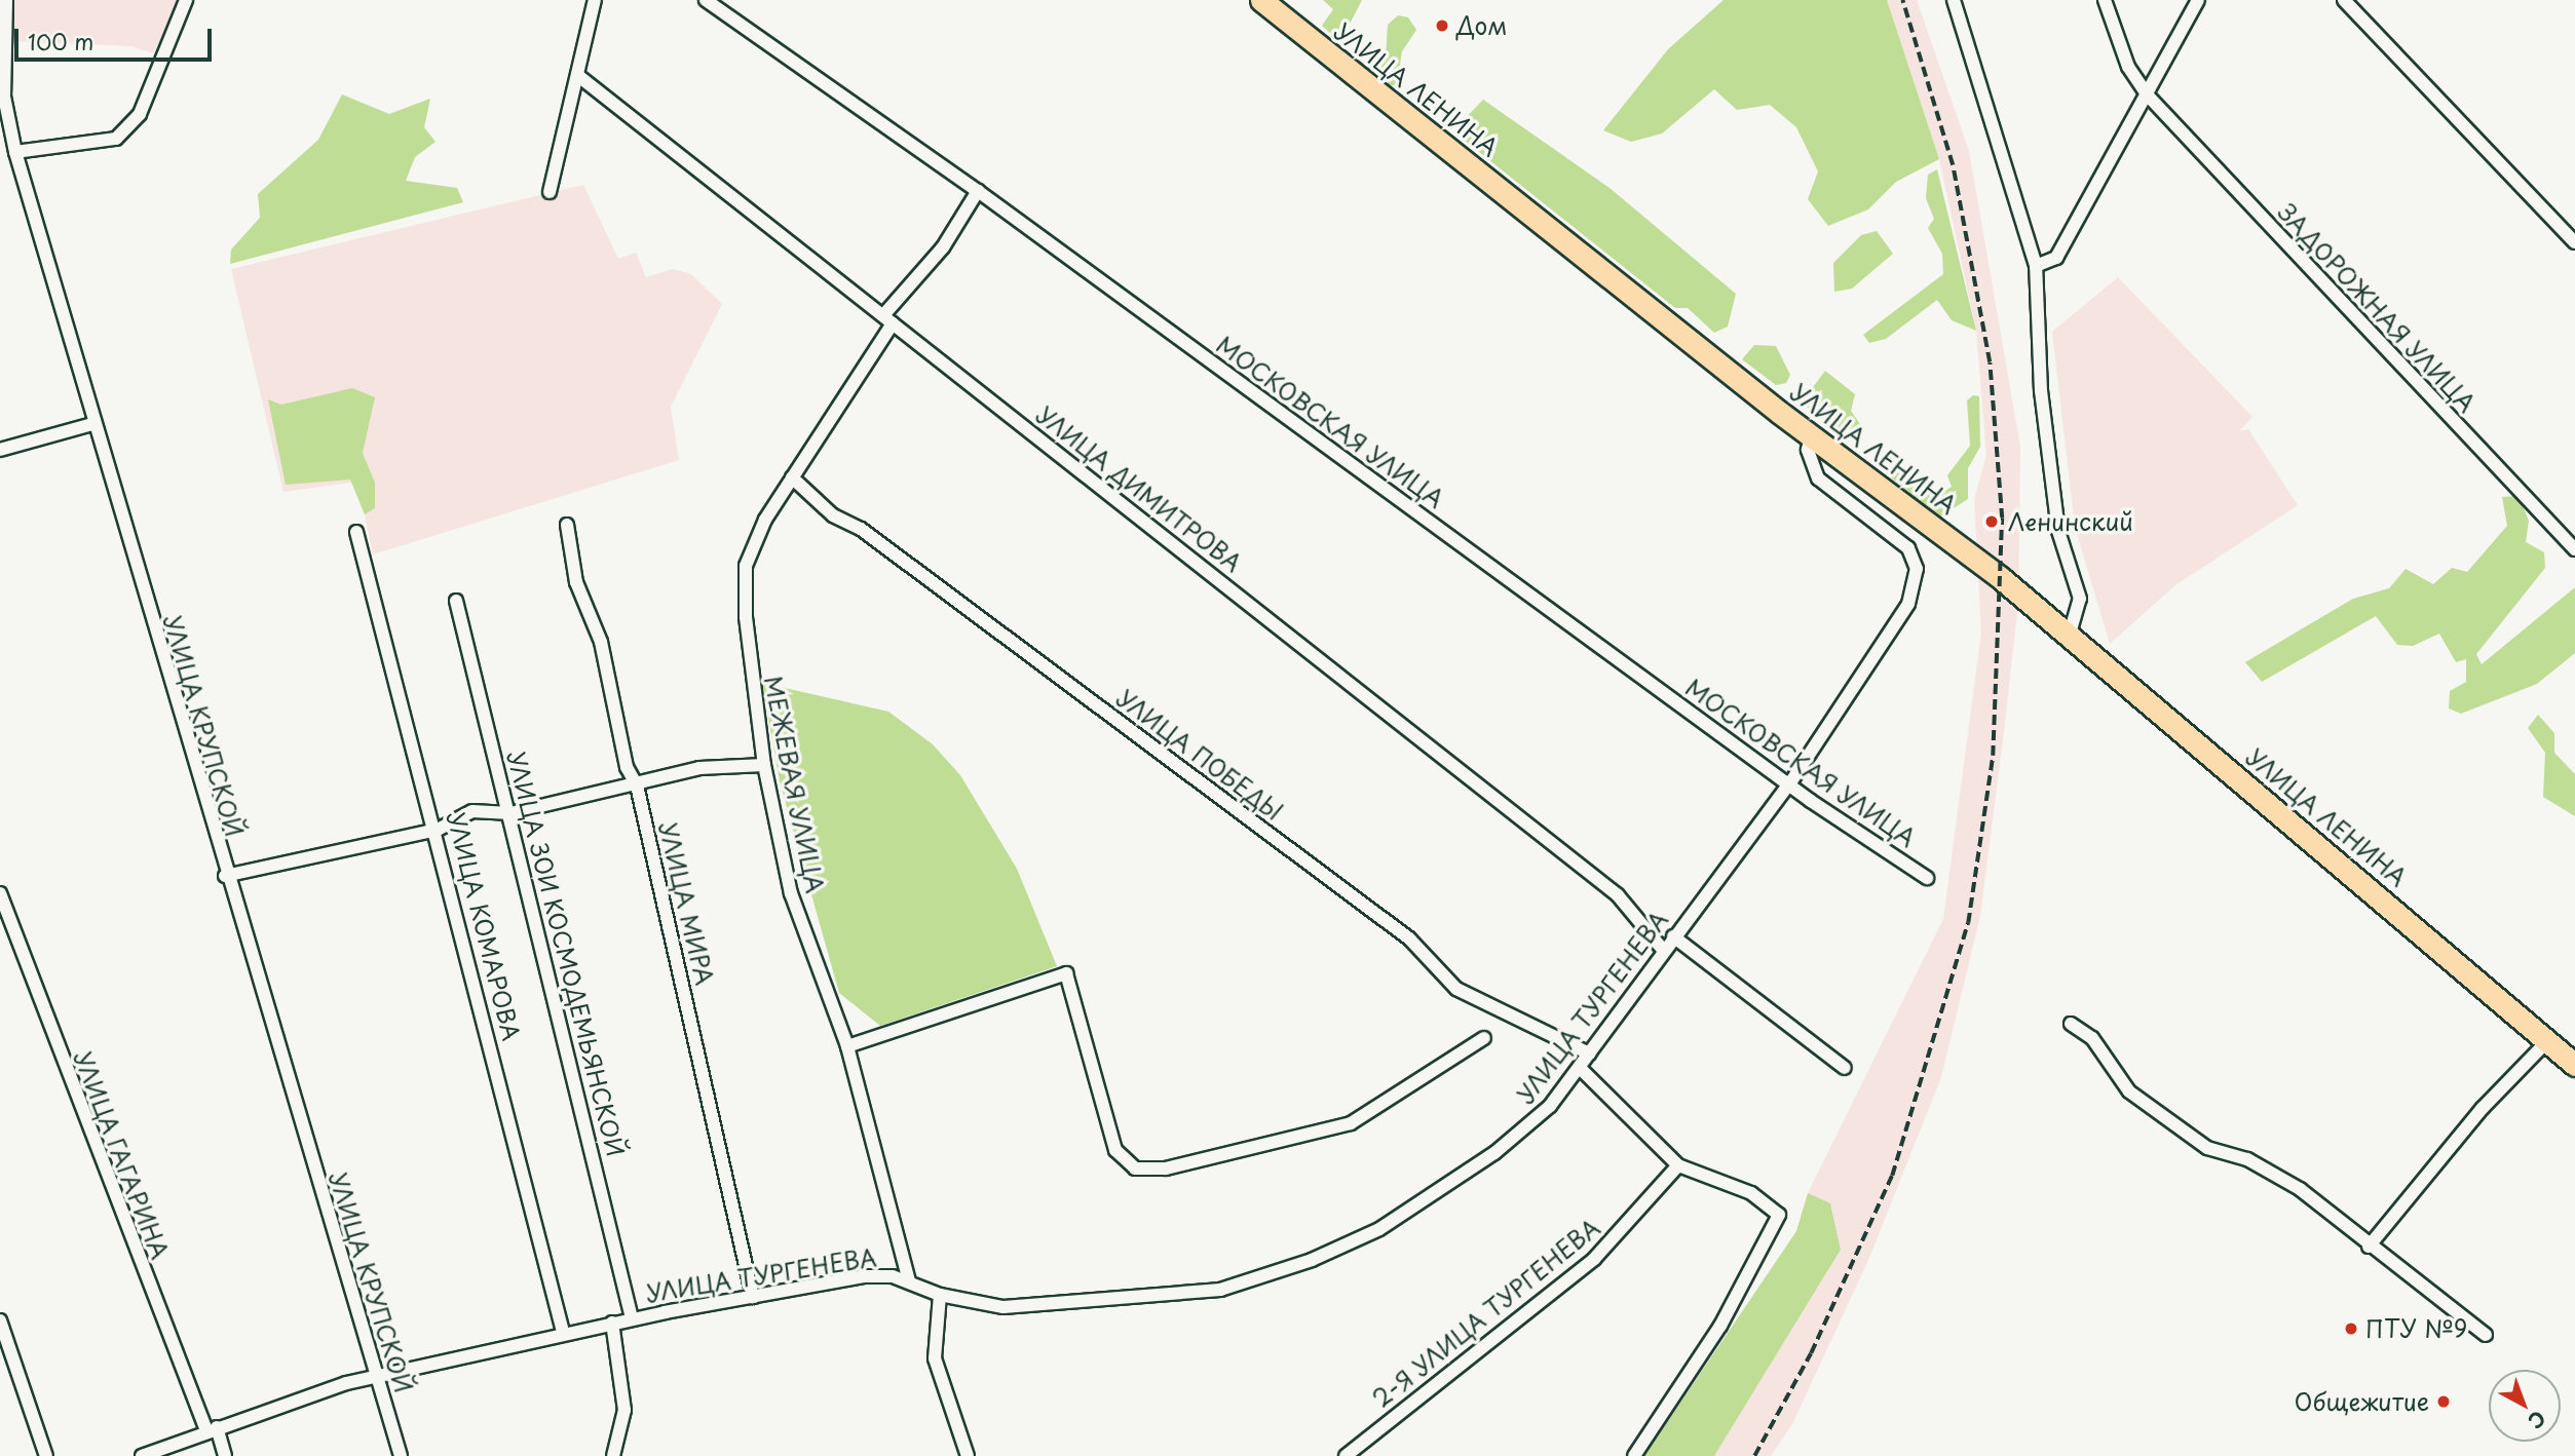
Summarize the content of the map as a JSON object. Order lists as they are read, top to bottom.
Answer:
{
  "streets": {
    "main road": ["УЛИЦА ЛЕНИНА"],
    "street": [
      "ЗАДОРОЖНАЯ УЛИЦА",
      "МОСКОВСКАЯ УЛИЦА",
      "УЛИЦА ДИМИТРОВА",
      "УЛИЦА КРУПСКОЙ",
      "УЛИЦА ПОБЕДЫ",
      "МЕЖЕВАЯ УЛИЦА",
      "УЛИЦА МИРА",
      "УЛИЦА КОМАРОВА",
      "УЛИЦА ЗОИ КОСМОДЕМЬЯНСКОЙ",
      "УЛИЦА ТУРГЕНЕВА",
      "УЛИЦА ГАГАРИНА",
      "2-Я УЛИЦА ТУРГЕНЕВА"
    ]
  },
  "crossings": [
    ["УЛИЦА ЛЕНИНА", "УЛИЦА ТУРГЕНЕВА"],
    ["МОСКОВСКАЯ УЛИЦА", "МЕЖЕВАЯ УЛИЦА"],
    ["МОСКОВСКАЯ УЛИЦА", "УЛИЦА ТУРГЕНЕВА"],
    ["УЛИЦА ДИМИТРОВА", "МЕЖЕВАЯ УЛИЦА"],
    ["УЛИЦА ДИМИТРОВА", "УЛИЦА ТУРГЕНЕВА"],
    ["УЛИЦА КРУПСКОЙ", "УЛИЦА ТУРГЕНЕВА"],
    ["УЛИЦА ПОБЕДЫ", "МЕЖЕВАЯ УЛИЦА"],
    ["УЛИЦА ПОБЕДЫ", "УЛИЦА ТУРГЕНЕВА"],
    ["МЕЖЕВАЯ УЛИЦА", "УЛИЦА ТУРГЕНЕВА"],
    ["УЛИЦА МИРА", "УЛИЦА ТУРГЕНЕВА"],
    ["УЛИЦА КОМАРОВА", "УЛИЦА ТУРГЕНЕВА"],
    ["УЛИЦА ЗОИ КОСМОДЕМЬЯНСКОЙ", "УЛИЦА ТУРГЕНЕВА"],
    ["УЛИЦА ТУРГЕНЕВА", "УЛИЦА ГАГАРИНА"]
  ],
  "places": [
    "Дом",
    "Ленинский",
    "ПТУ №9",
    "Общежитие"
  ],
  "scale_bar": "100 m",
  "north": "bottom right"
}
